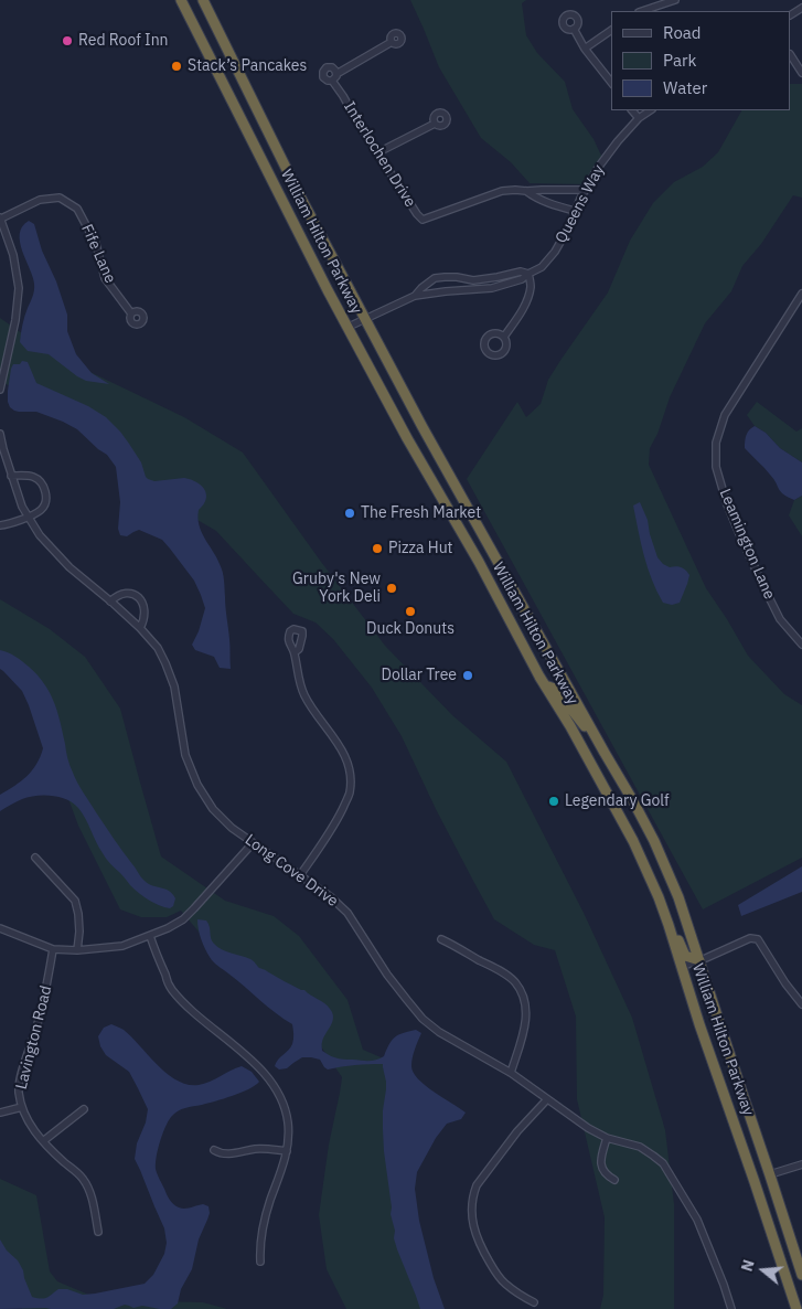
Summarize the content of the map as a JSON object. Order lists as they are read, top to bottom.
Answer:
{
  "streets": {
    "highway": ["William Hilton Parkway"],
    "street": [
      "Interlochen Drive",
      "Queens Way",
      "Fife Lane",
      "Leamington Lane",
      "Long Cove Drive",
      "Lavington Road"
    ]
  },
  "crossings": [
    ["Interlochen Drive", "Queens Way"],
    ["Queens Way", "William Hilton Parkway"]
  ],
  "places": [
    "Red Roof Inn",
    "Stack’s Pancakes",
    "The Fresh Market",
    "Pizza Hut",
    "Gruby's New York Deli",
    "Duck Donuts",
    "Dollar Tree",
    "Legendary Golf"
  ],
  "legend": ["Road", "Park", "Water"],
  "north": "left"
}
